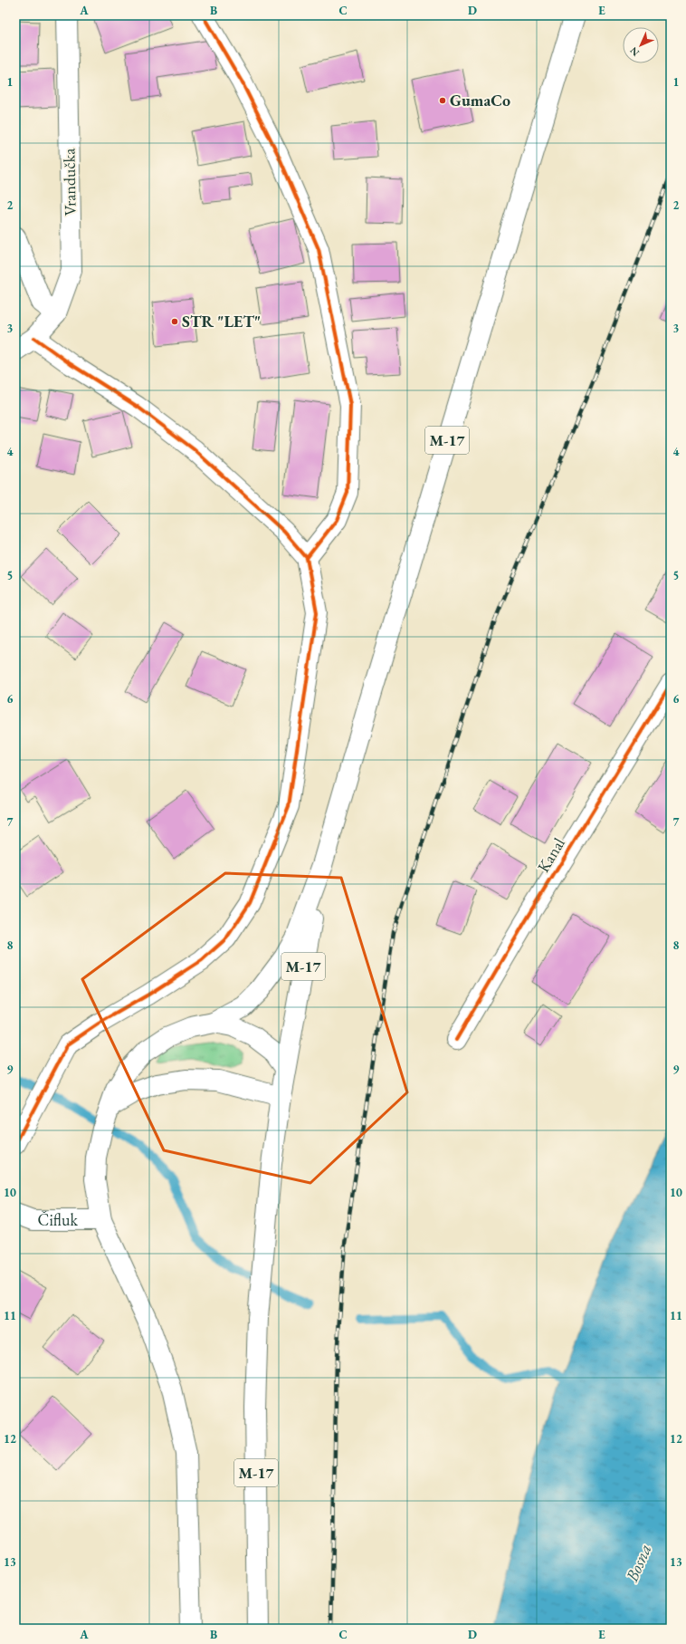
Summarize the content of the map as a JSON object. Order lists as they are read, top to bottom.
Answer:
{
  "streets": {
    "main road": [
      "Vrandučka",
      "M-17",
      "Kanal",
      "Čifluk"
    ]
  },
  "water": ["Bosna"],
  "places": ["GumaCo", "STR \"LET\""],
  "north": "bottom left",
  "grid": {
    "columns": [
      "A",
      "B",
      "C",
      "D",
      "E"
    ],
    "rows": [
      "1",
      "2",
      "3",
      "4",
      "5",
      "6",
      "7",
      "8",
      "9",
      "10",
      "11",
      "12",
      "13"
    ]
  }
}
